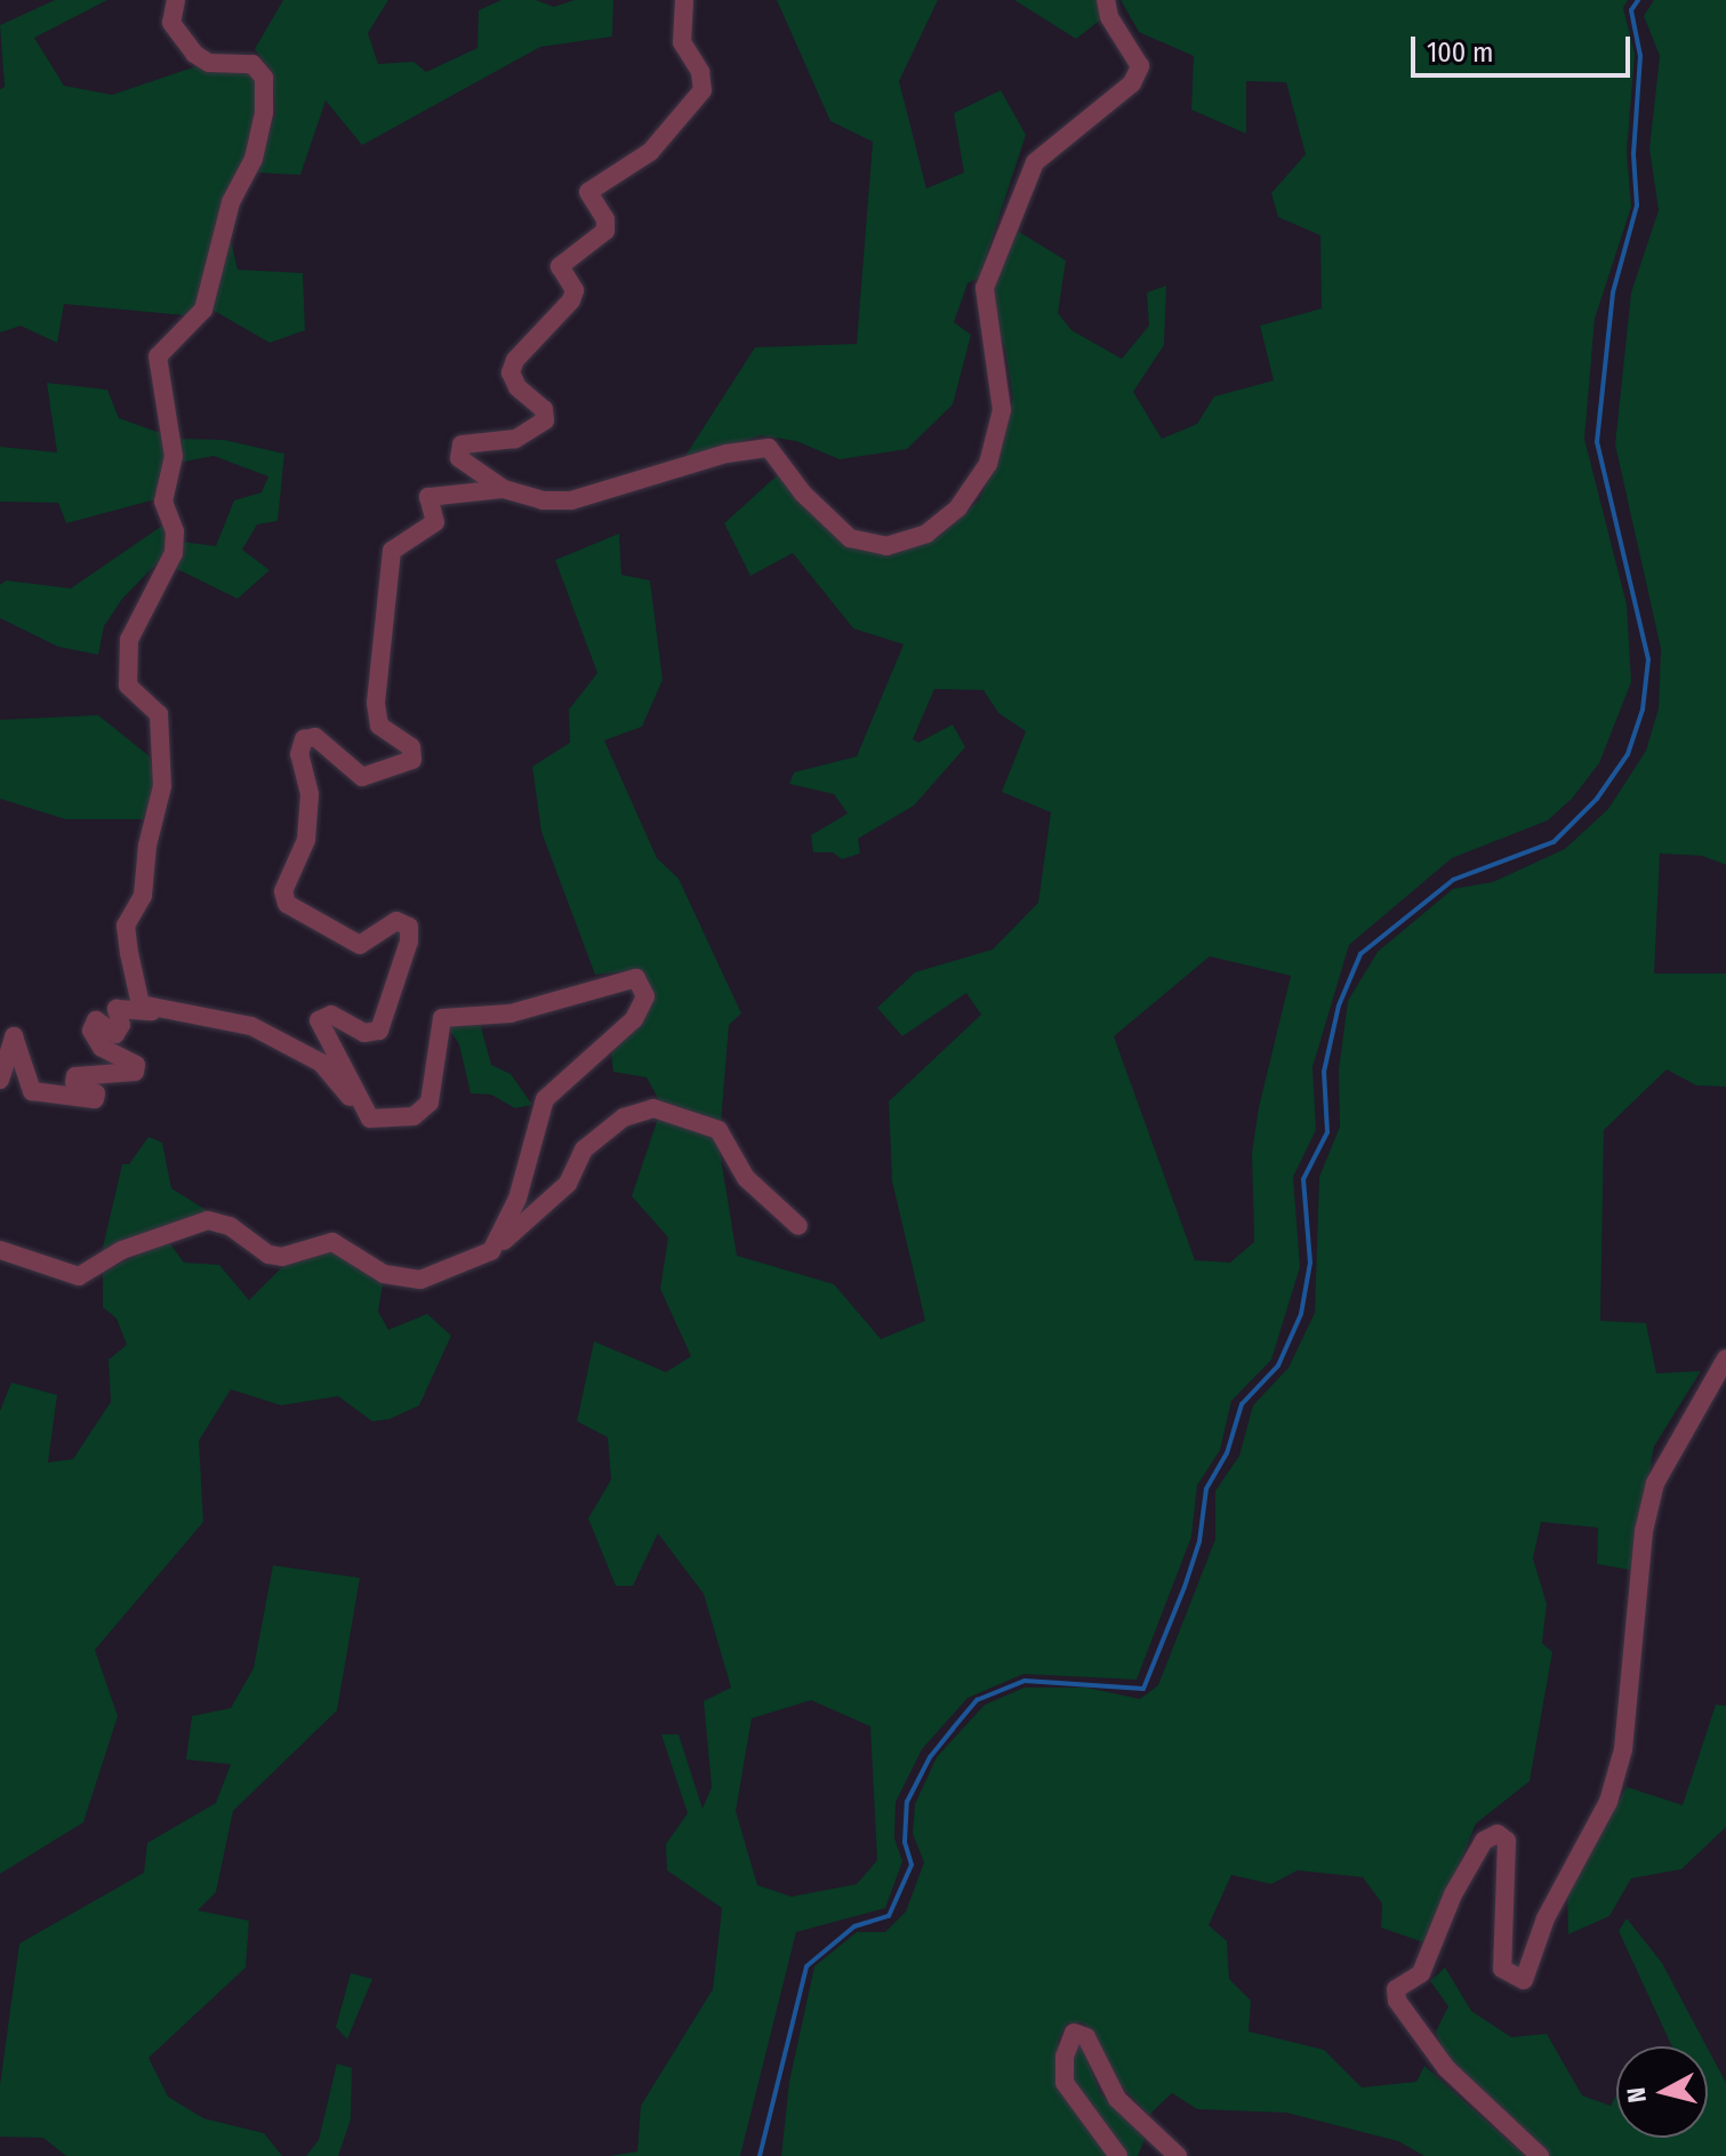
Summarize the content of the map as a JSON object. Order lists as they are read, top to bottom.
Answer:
{
  "scale_bar": "100 m",
  "north": "left"
}
